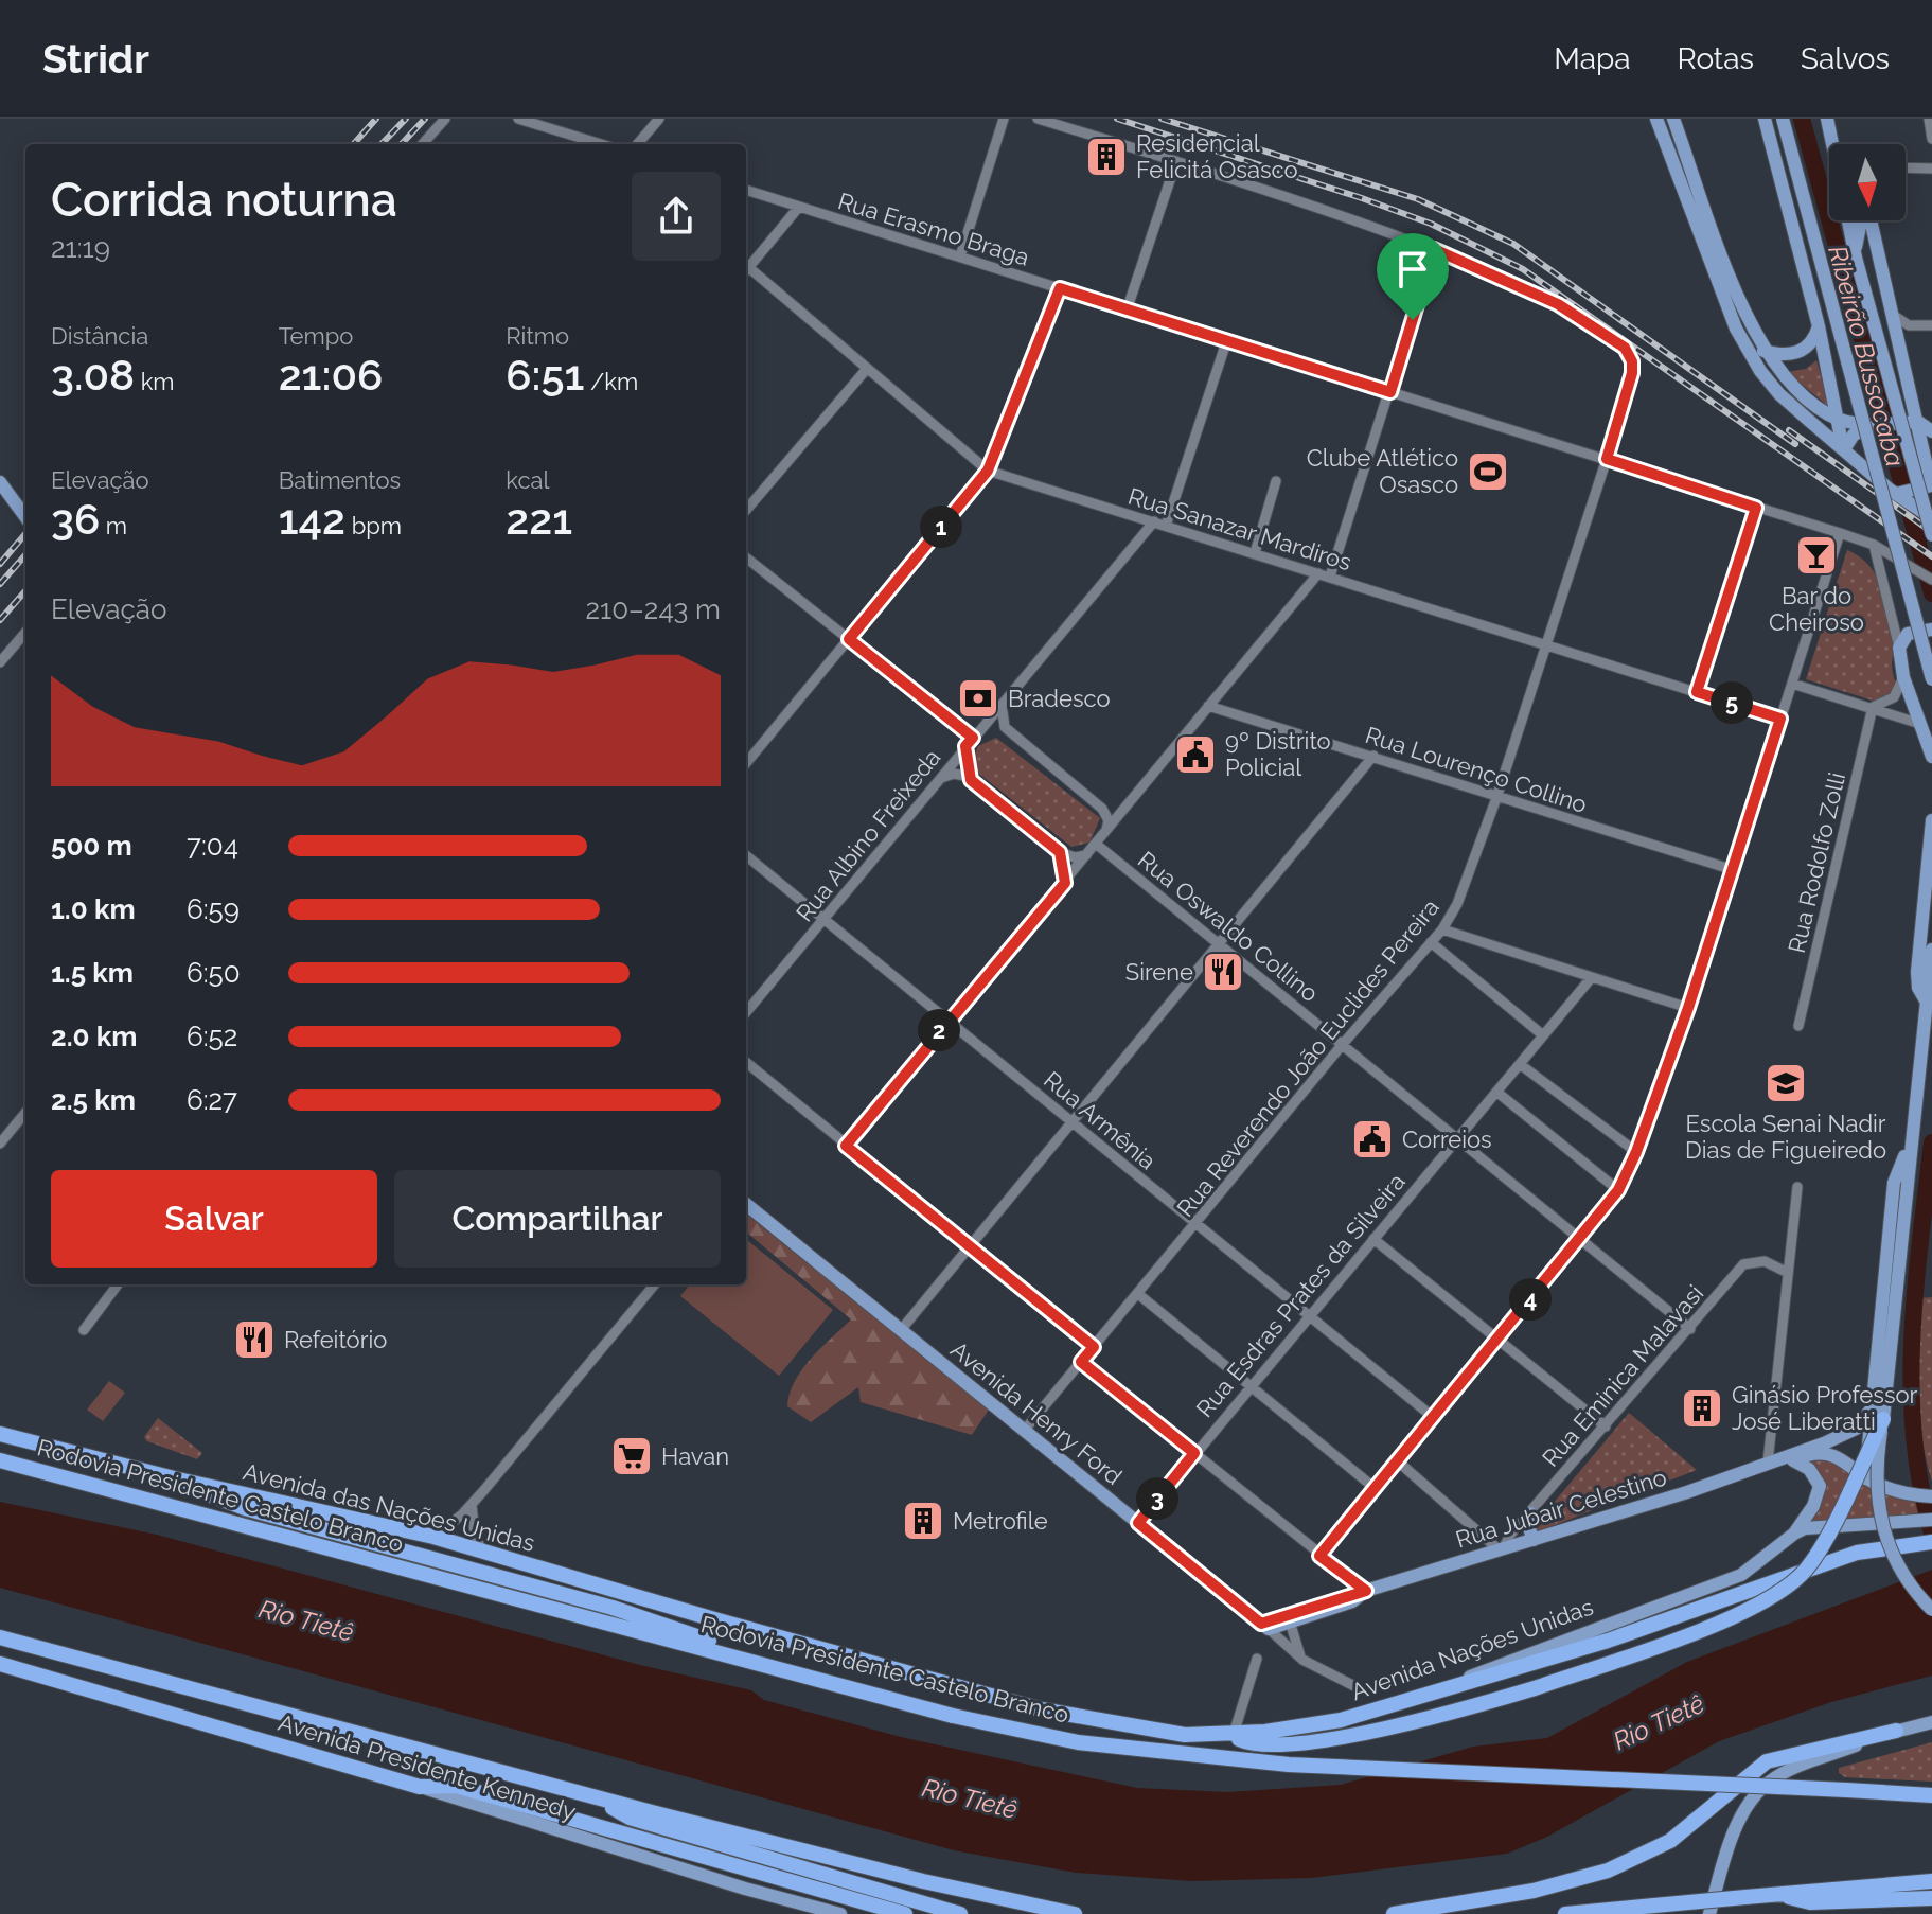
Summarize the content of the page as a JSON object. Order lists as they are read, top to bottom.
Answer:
{
  "streets": {
    "highway": [
      "Rodovia Presidente Castelo Branco",
      "Avenida das Nações Unidas",
      "Avenida Nações Unidas",
      "Avenida Presidente Kennedy"
    ],
    "main road": ["Avenida Henry Ford", "Rua Jubair Celestino"],
    "street": [
      "Rua Erasmo Braga",
      "Rua Sanazar Mardiros",
      "Rua Lourenço Collino",
      "Rua Albino Freixeda",
      "Rua Rodolfo Zolli",
      "Rua Oswaldo Collino",
      "Rua Reverendo João Euclides Pereira",
      "Rua Armênia",
      "Rua Esdras Prates da Silveira",
      "Rua Eminica Malavasi"
    ]
  },
  "crossings": [
    ["Rua Erasmo Braga", "Rua Reverendo João Euclides Pereira"],
    ["Rua Sanazar Mardiros", "Rua Albino Freixeda"],
    ["Rua Sanazar Mardiros", "Rua Reverendo João Euclides Pereira"],
    ["Rua Lourenço Collino", "Rua Reverendo João Euclides Pereira"],
    ["Rua Albino Freixeda", "Rua Armênia"],
    ["Rua Oswaldo Collino", "Rua Reverendo João Euclides Pereira"],
    ["Rua Oswaldo Collino", "Rua Esdras Prates da Silveira"],
    ["Rua Oswaldo Collino", "Rua Eminica Malavasi"],
    ["Rua Reverendo João Euclides Pereira", "Rua Armênia"],
    ["Rua Reverendo João Euclides Pereira", "Avenida Henry Ford"],
    ["Rua Armênia", "Rua Esdras Prates da Silveira"],
    ["Rua Esdras Prates da Silveira", "Avenida Henry Ford"],
    ["Rua Eminica Malavasi", "Rua Jubair Celestino"],
    ["Avenida Henry Ford", "Rua Jubair Celestino"],
    ["Avenida das Nações Unidas", "Avenida Nações Unidas"]
  ],
  "water": ["Ribeirão Bussocaba", "Rio Tietê"],
  "places": {
    "building": ["Residencial Felicitá Osasco", "Ginásio Professor José Liberatti", "Metrofile"],
    "sports": ["Clube Atlético Osasco"],
    "bar": ["Bar do Cheiroso"],
    "bank": ["Bradesco"],
    "public building": ["9º Distrito Policial", "Correios"],
    "restaurant": ["Sirene", "Refeitório"],
    "school or university": ["Escola Senai Nadir Dias de Figueiredo"],
    "supermarket": ["Havan"]
  },
  "north": "bottom",
  "page": {
    "header": "Stridr",
    "nav": ["Mapa", "Rotas", "Salvos"],
    "heading": ["Corrida noturna", "21:19"],
    "stats": [
      ["Distância", "3.08 km"],
      ["Tempo", "21:06"],
      ["Ritmo", "6:51 /km"],
      ["Elevação", "36 m"],
      ["Batimentos", "142 bpm"],
      ["kcal", "221"]
    ],
    "pins": [
      "1",
      "5",
      "2",
      "4",
      "3"
    ],
    "chart": ["Elevação", "210–243 m"],
    "list": [
      {
        "name": "500 m",
        "note": "7:04"
      },
      {
        "name": "1.0 km",
        "note": "6:59"
      },
      {
        "name": "1.5 km",
        "note": "6:50"
      },
      {
        "name": "2.0 km",
        "note": "6:52"
      },
      {
        "name": "2.5 km",
        "note": "6:27"
      }
    ],
    "buttons": ["Salvar", "Compartilhar"]
  }
}
